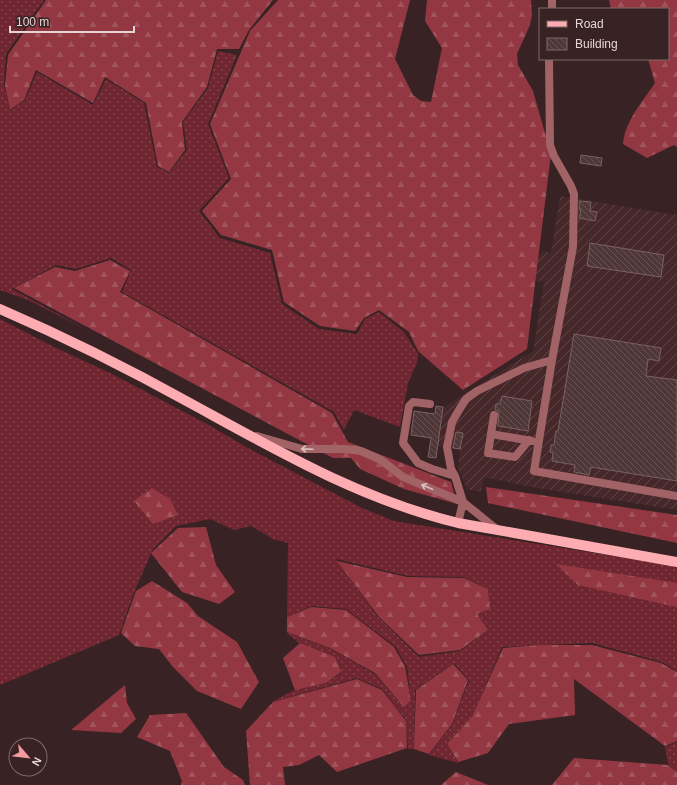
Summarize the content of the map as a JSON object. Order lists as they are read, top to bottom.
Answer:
{
  "legend": ["Road", "Building"],
  "scale_bar": "100 m",
  "north": "bottom right"
}
